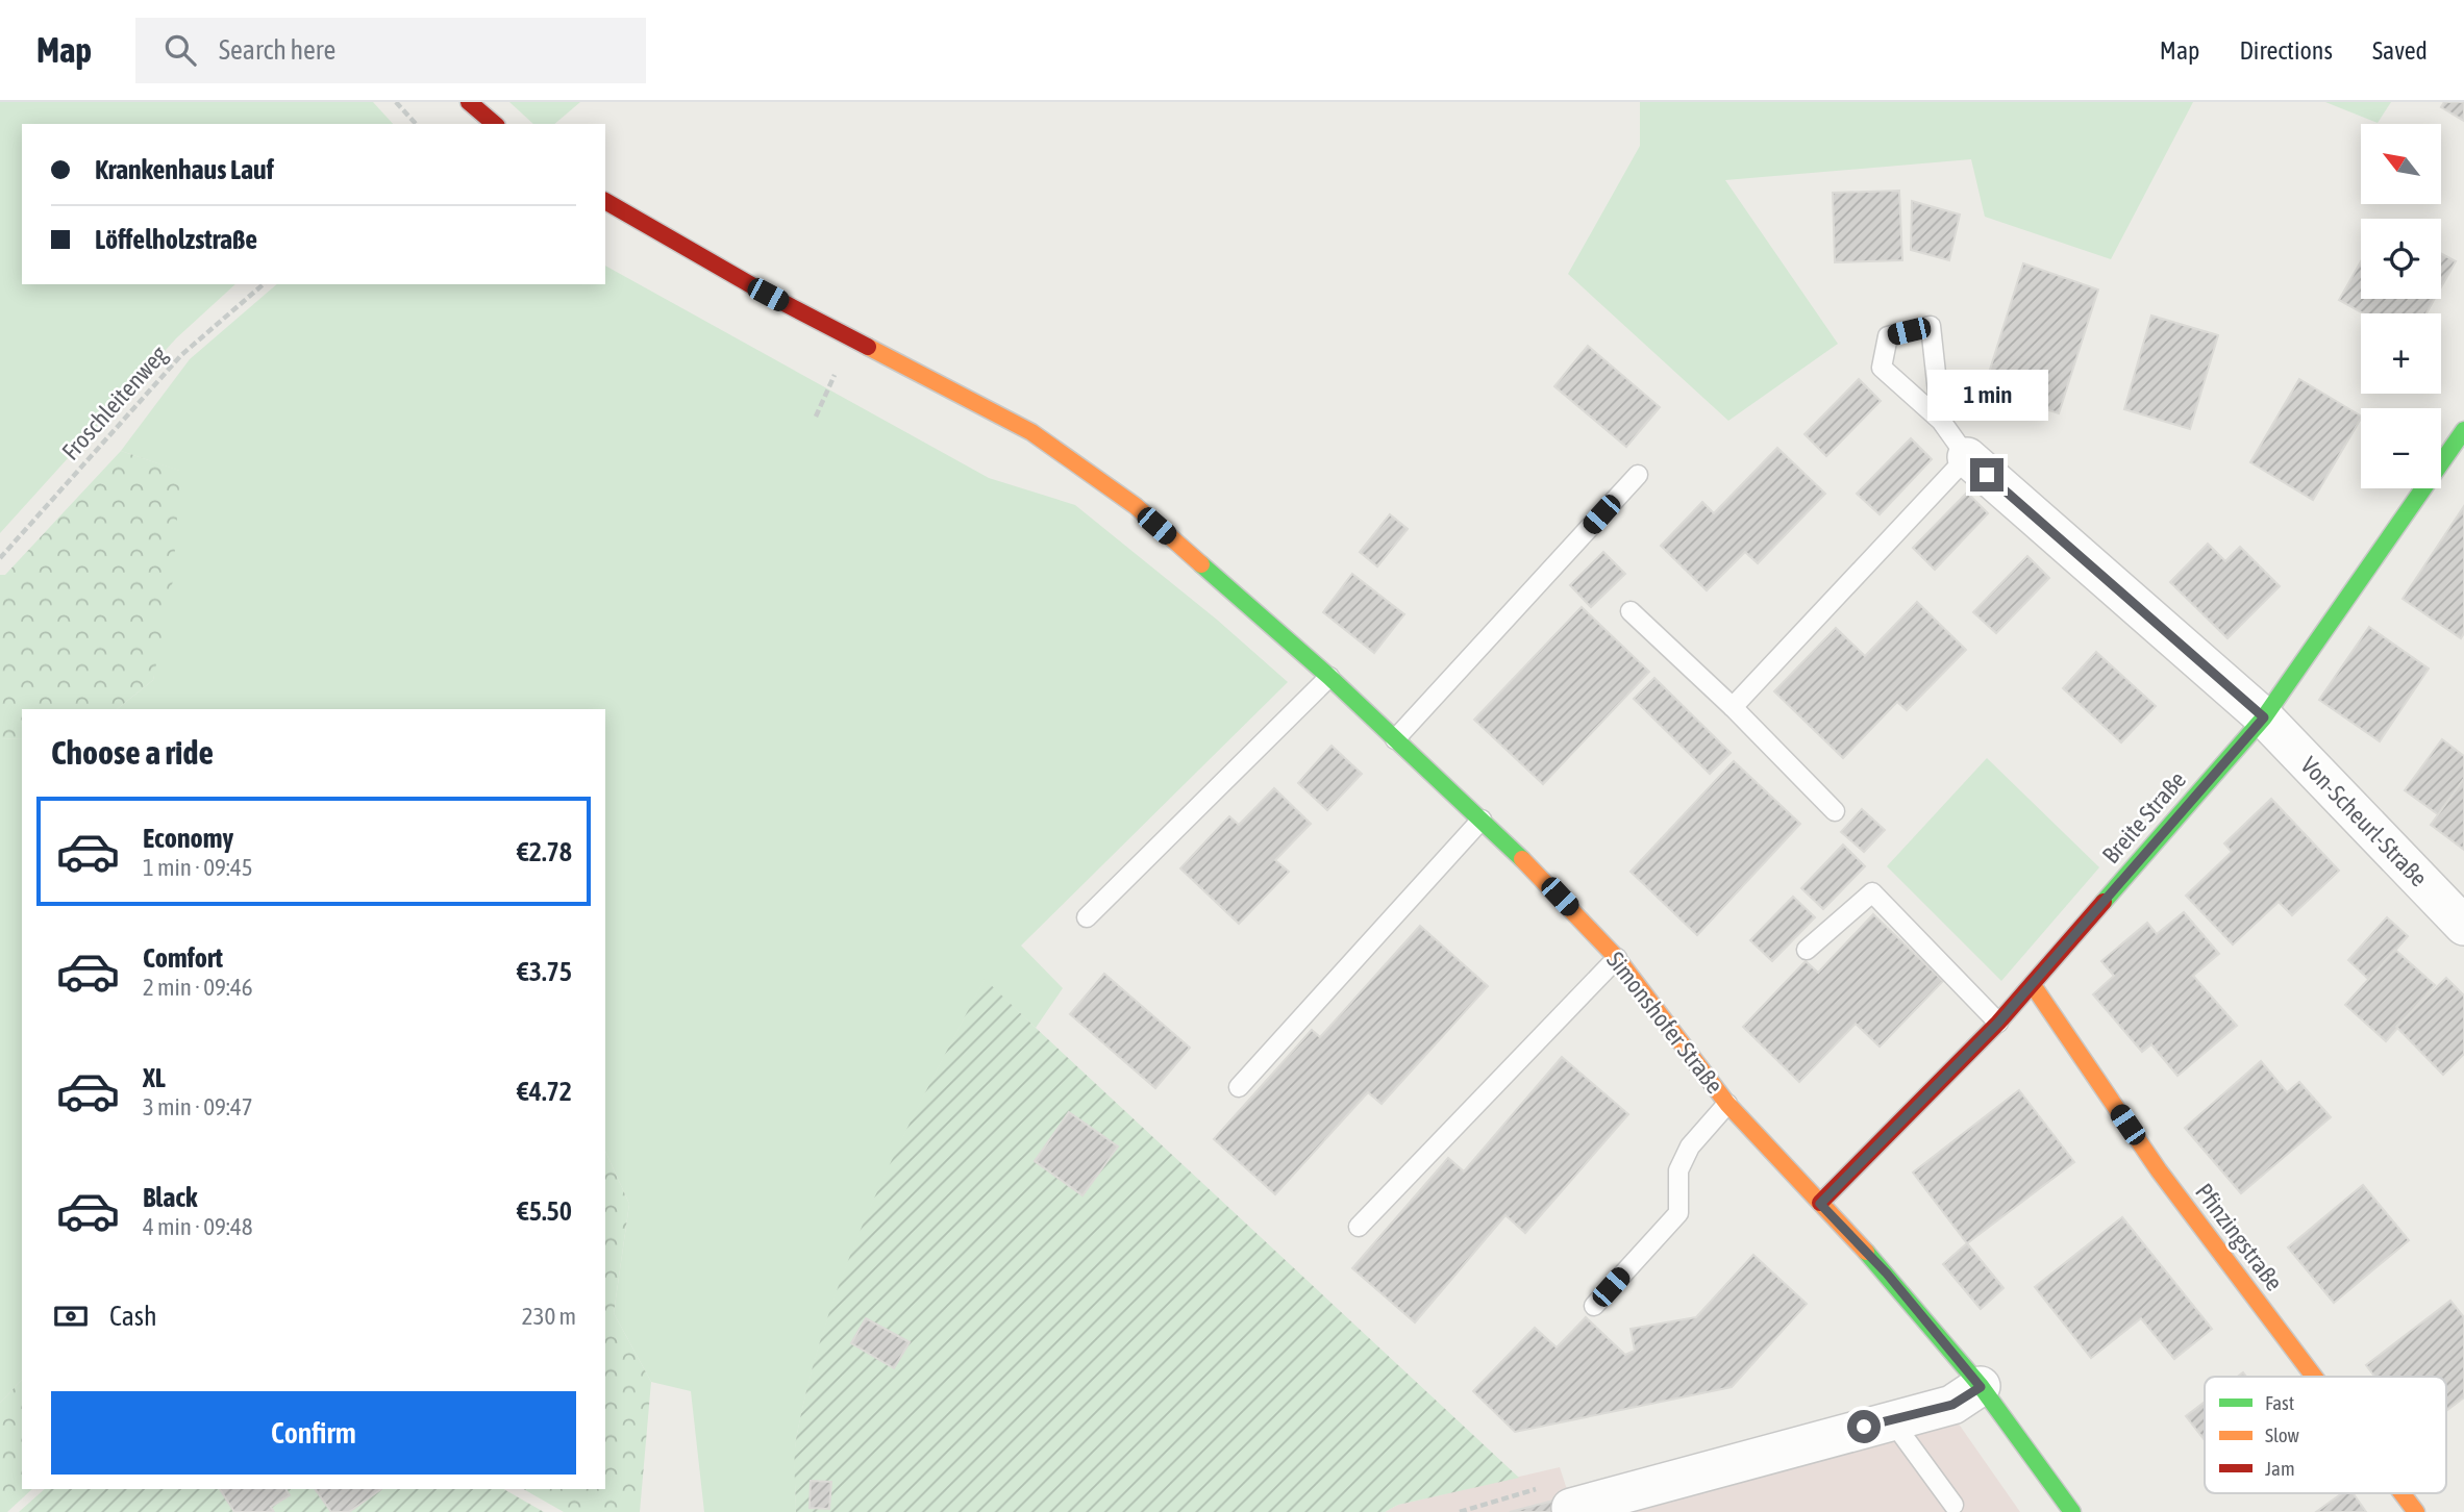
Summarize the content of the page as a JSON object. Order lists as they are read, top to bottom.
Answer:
{
  "streets": {
    "street": [
      "Breite Straße",
      "Von-Scheurl-Straße",
      "Simonshofer Straße",
      "Pfinzingstraße"
    ],
    "path": ["Froschleitenweg"]
  },
  "crossings": [
    ["Breite Straße", "Von-Scheurl-Straße"],
    ["Breite Straße", "Simonshofer Straße"],
    ["Breite Straße", "Pfinzingstraße"]
  ],
  "legend": ["Fast", "Slow", "Jam"],
  "north": "top left",
  "page": {
    "header": "Map",
    "search": "Search here",
    "nav": ["Map", "Directions", "Saved"],
    "map_buttons": ["+", "−"],
    "banner": ["Krankenhaus Lauf", "Löffelholzstraße"],
    "bubble": "1 min",
    "heading": "Choose a ride",
    "list": [
      {
        "name": "Economy",
        "note": "1 min · 09:45",
        "value": "€2.78"
      },
      {
        "name": "Comfort",
        "note": "2 min · 09:46",
        "value": "€3.75"
      },
      {
        "name": "XL",
        "note": "3 min · 09:47",
        "value": "€4.72"
      },
      {
        "name": "Black",
        "note": "4 min · 09:48",
        "value": "€5.50"
      }
    ],
    "pay": ["Cash", "230 m"],
    "buttons": "Confirm"
  }
}
